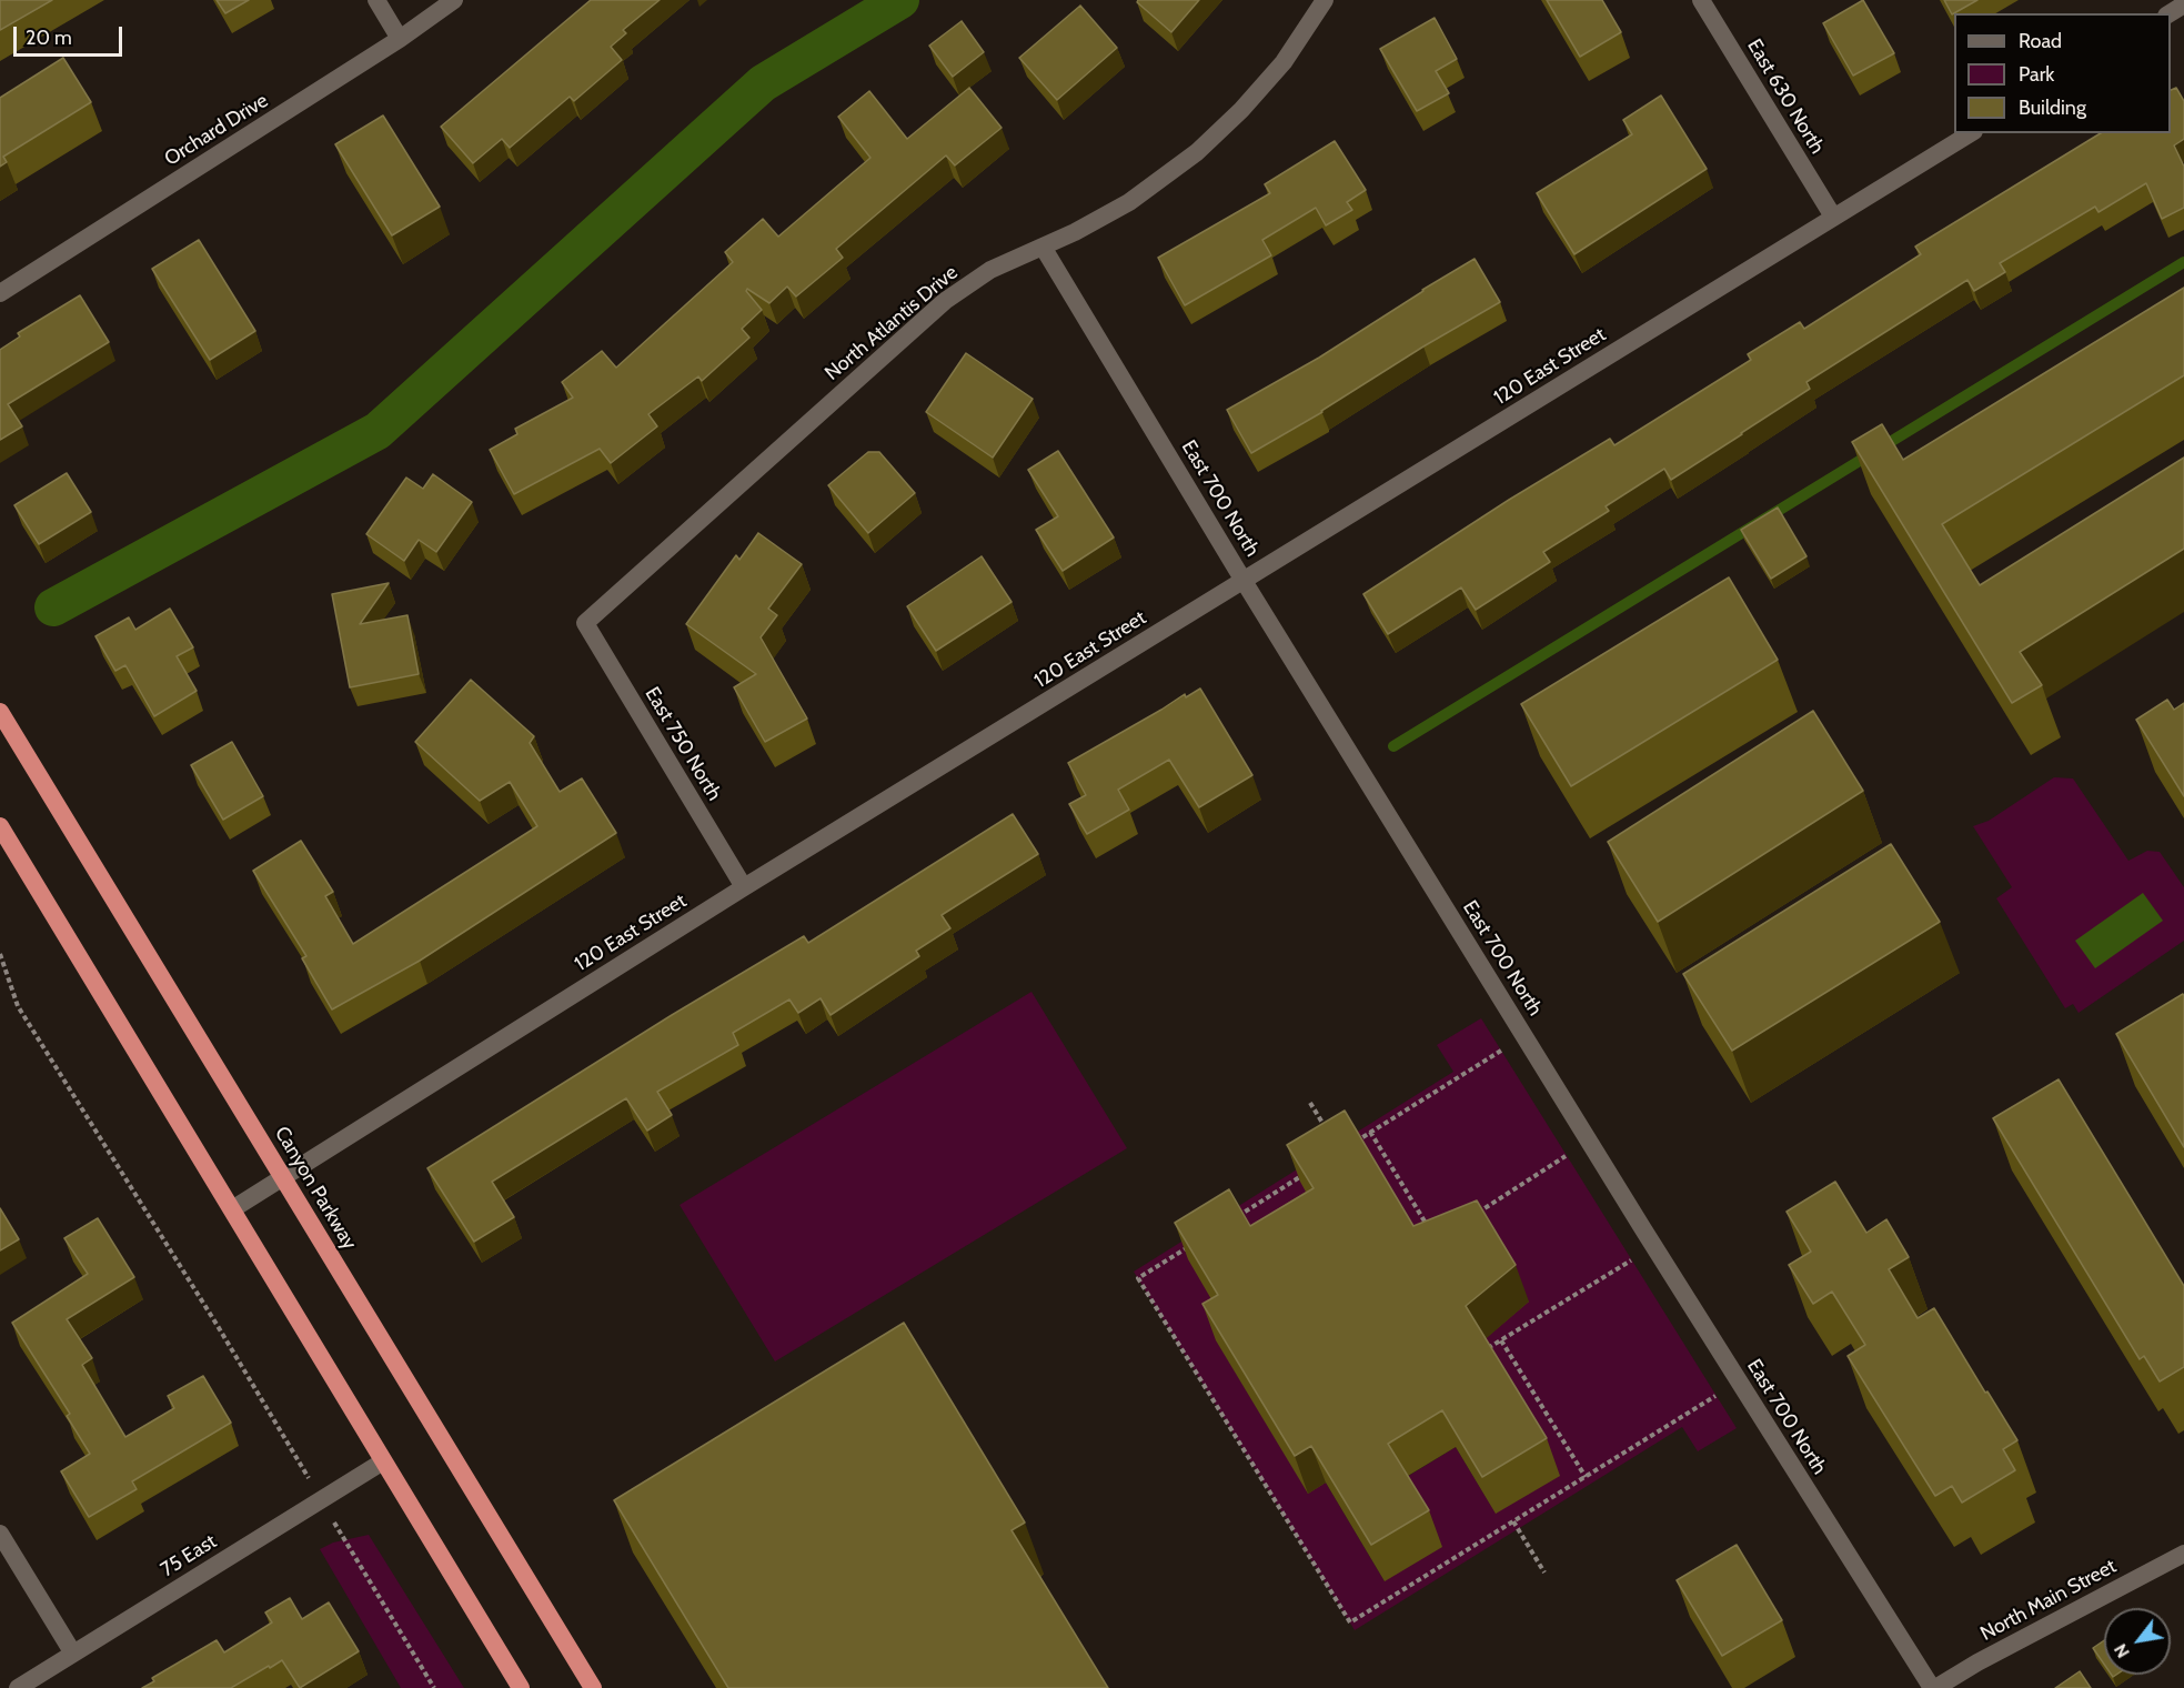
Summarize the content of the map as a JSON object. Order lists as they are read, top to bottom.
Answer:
{
  "streets": {
    "highway": ["Canyon Parkway"],
    "street": [
      "East 630 North",
      "Orchard Drive",
      "North Atlantis Drive",
      "120 East Street",
      "East 700 North",
      "East 750 North",
      "75 East",
      "North Main Street"
    ]
  },
  "crossings": [
    ["East 630 North", "120 East Street"],
    ["North Atlantis Drive", "East 700 North"],
    ["North Atlantis Drive", "East 750 North"],
    ["120 East Street", "East 700 North"],
    ["120 East Street", "East 750 North"],
    ["120 East Street", "Canyon Parkway"],
    ["East 700 North", "North Main Street"]
  ],
  "legend": ["Road", "Park", "Building"],
  "scale_bar": "20 m",
  "north": "bottom left"
}
